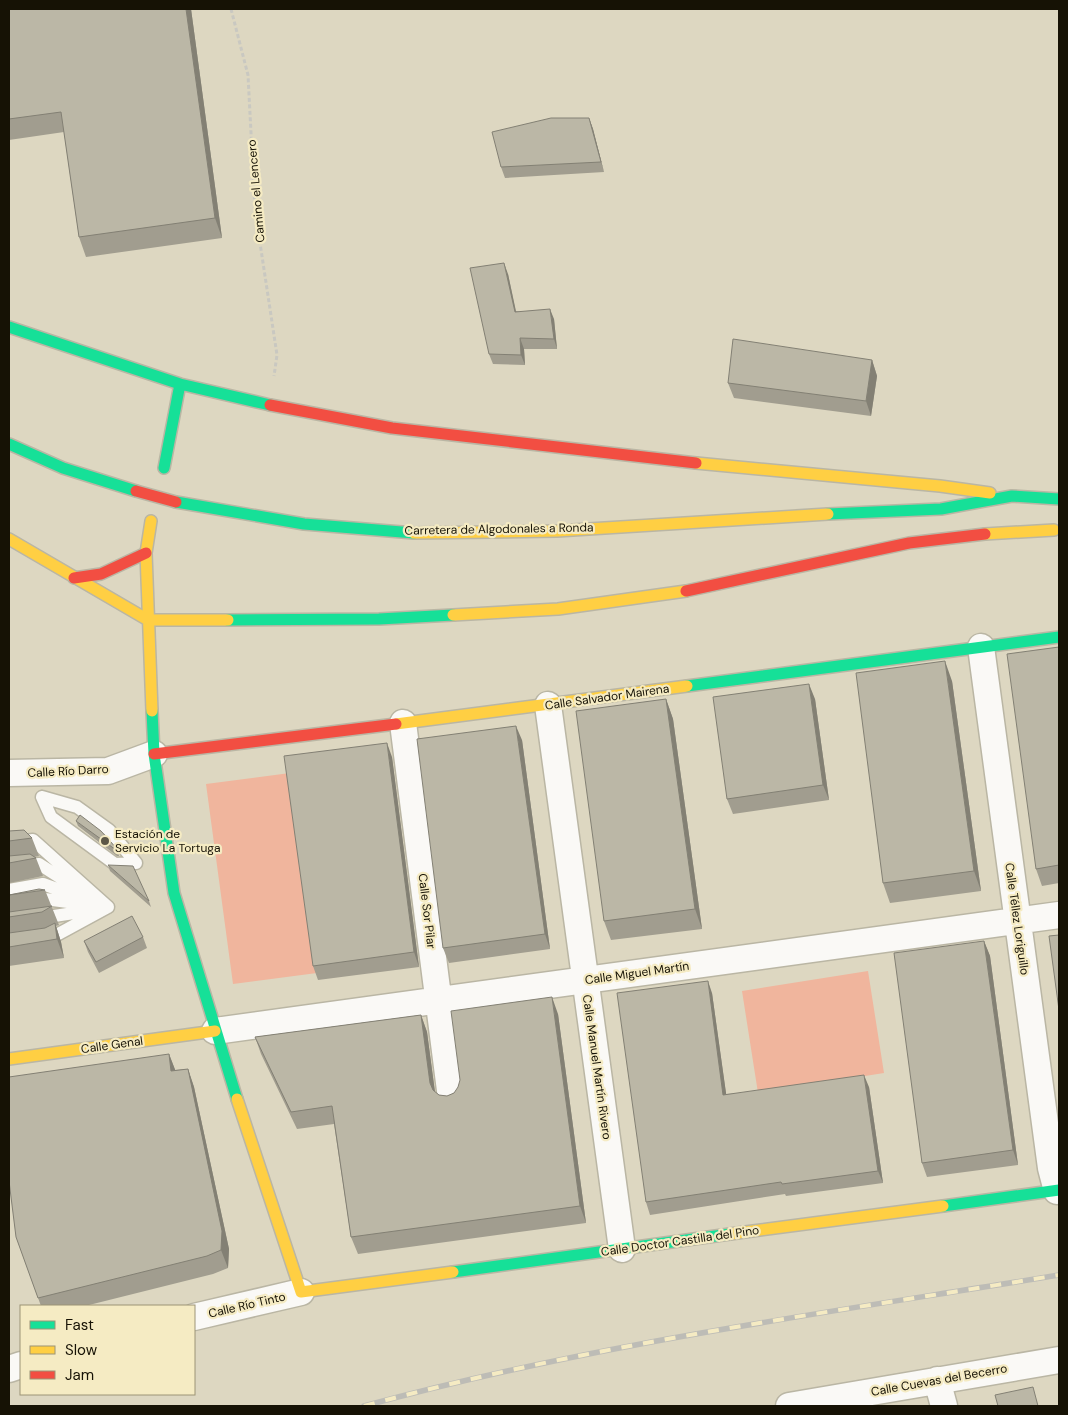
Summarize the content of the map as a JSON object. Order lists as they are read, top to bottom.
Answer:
{
  "streets": {
    "main road": [
      "Carretera de Algodonales a Ronda",
      "Calle Salvador Mairena",
      "Calle Genal",
      "Calle Doctor Castilla del Pino"
    ],
    "street": [
      "Calle Río Darro",
      "Calle Sor Pilar",
      "Calle Téllez Loriguillo",
      "Calle Miguel Martín",
      "Calle Manuel Martín Rivero",
      "Calle Río Tinto",
      "Calle Cuevas del Becerro"
    ],
    "path": ["Camino el Lencero"]
  },
  "crossings": [
    ["Calle Salvador Mairena", "Calle Río Darro"],
    ["Calle Salvador Mairena", "Calle Sor Pilar"],
    ["Calle Salvador Mairena", "Calle Téllez Loriguillo"],
    ["Calle Salvador Mairena", "Calle Manuel Martín Rivero"],
    ["Calle Sor Pilar", "Calle Miguel Martín"],
    ["Calle Téllez Loriguillo", "Calle Miguel Martín"],
    ["Calle Téllez Loriguillo", "Calle Doctor Castilla del Pino"],
    ["Calle Miguel Martín", "Calle Genal"],
    ["Calle Miguel Martín", "Calle Manuel Martín Rivero"],
    ["Calle Manuel Martín Rivero", "Calle Doctor Castilla del Pino"],
    ["Calle Doctor Castilla del Pino", "Calle Río Tinto"]
  ],
  "places": ["Estación de Servicio La Tortuga"],
  "legend": ["Fast", "Slow", "Jam"]
}
